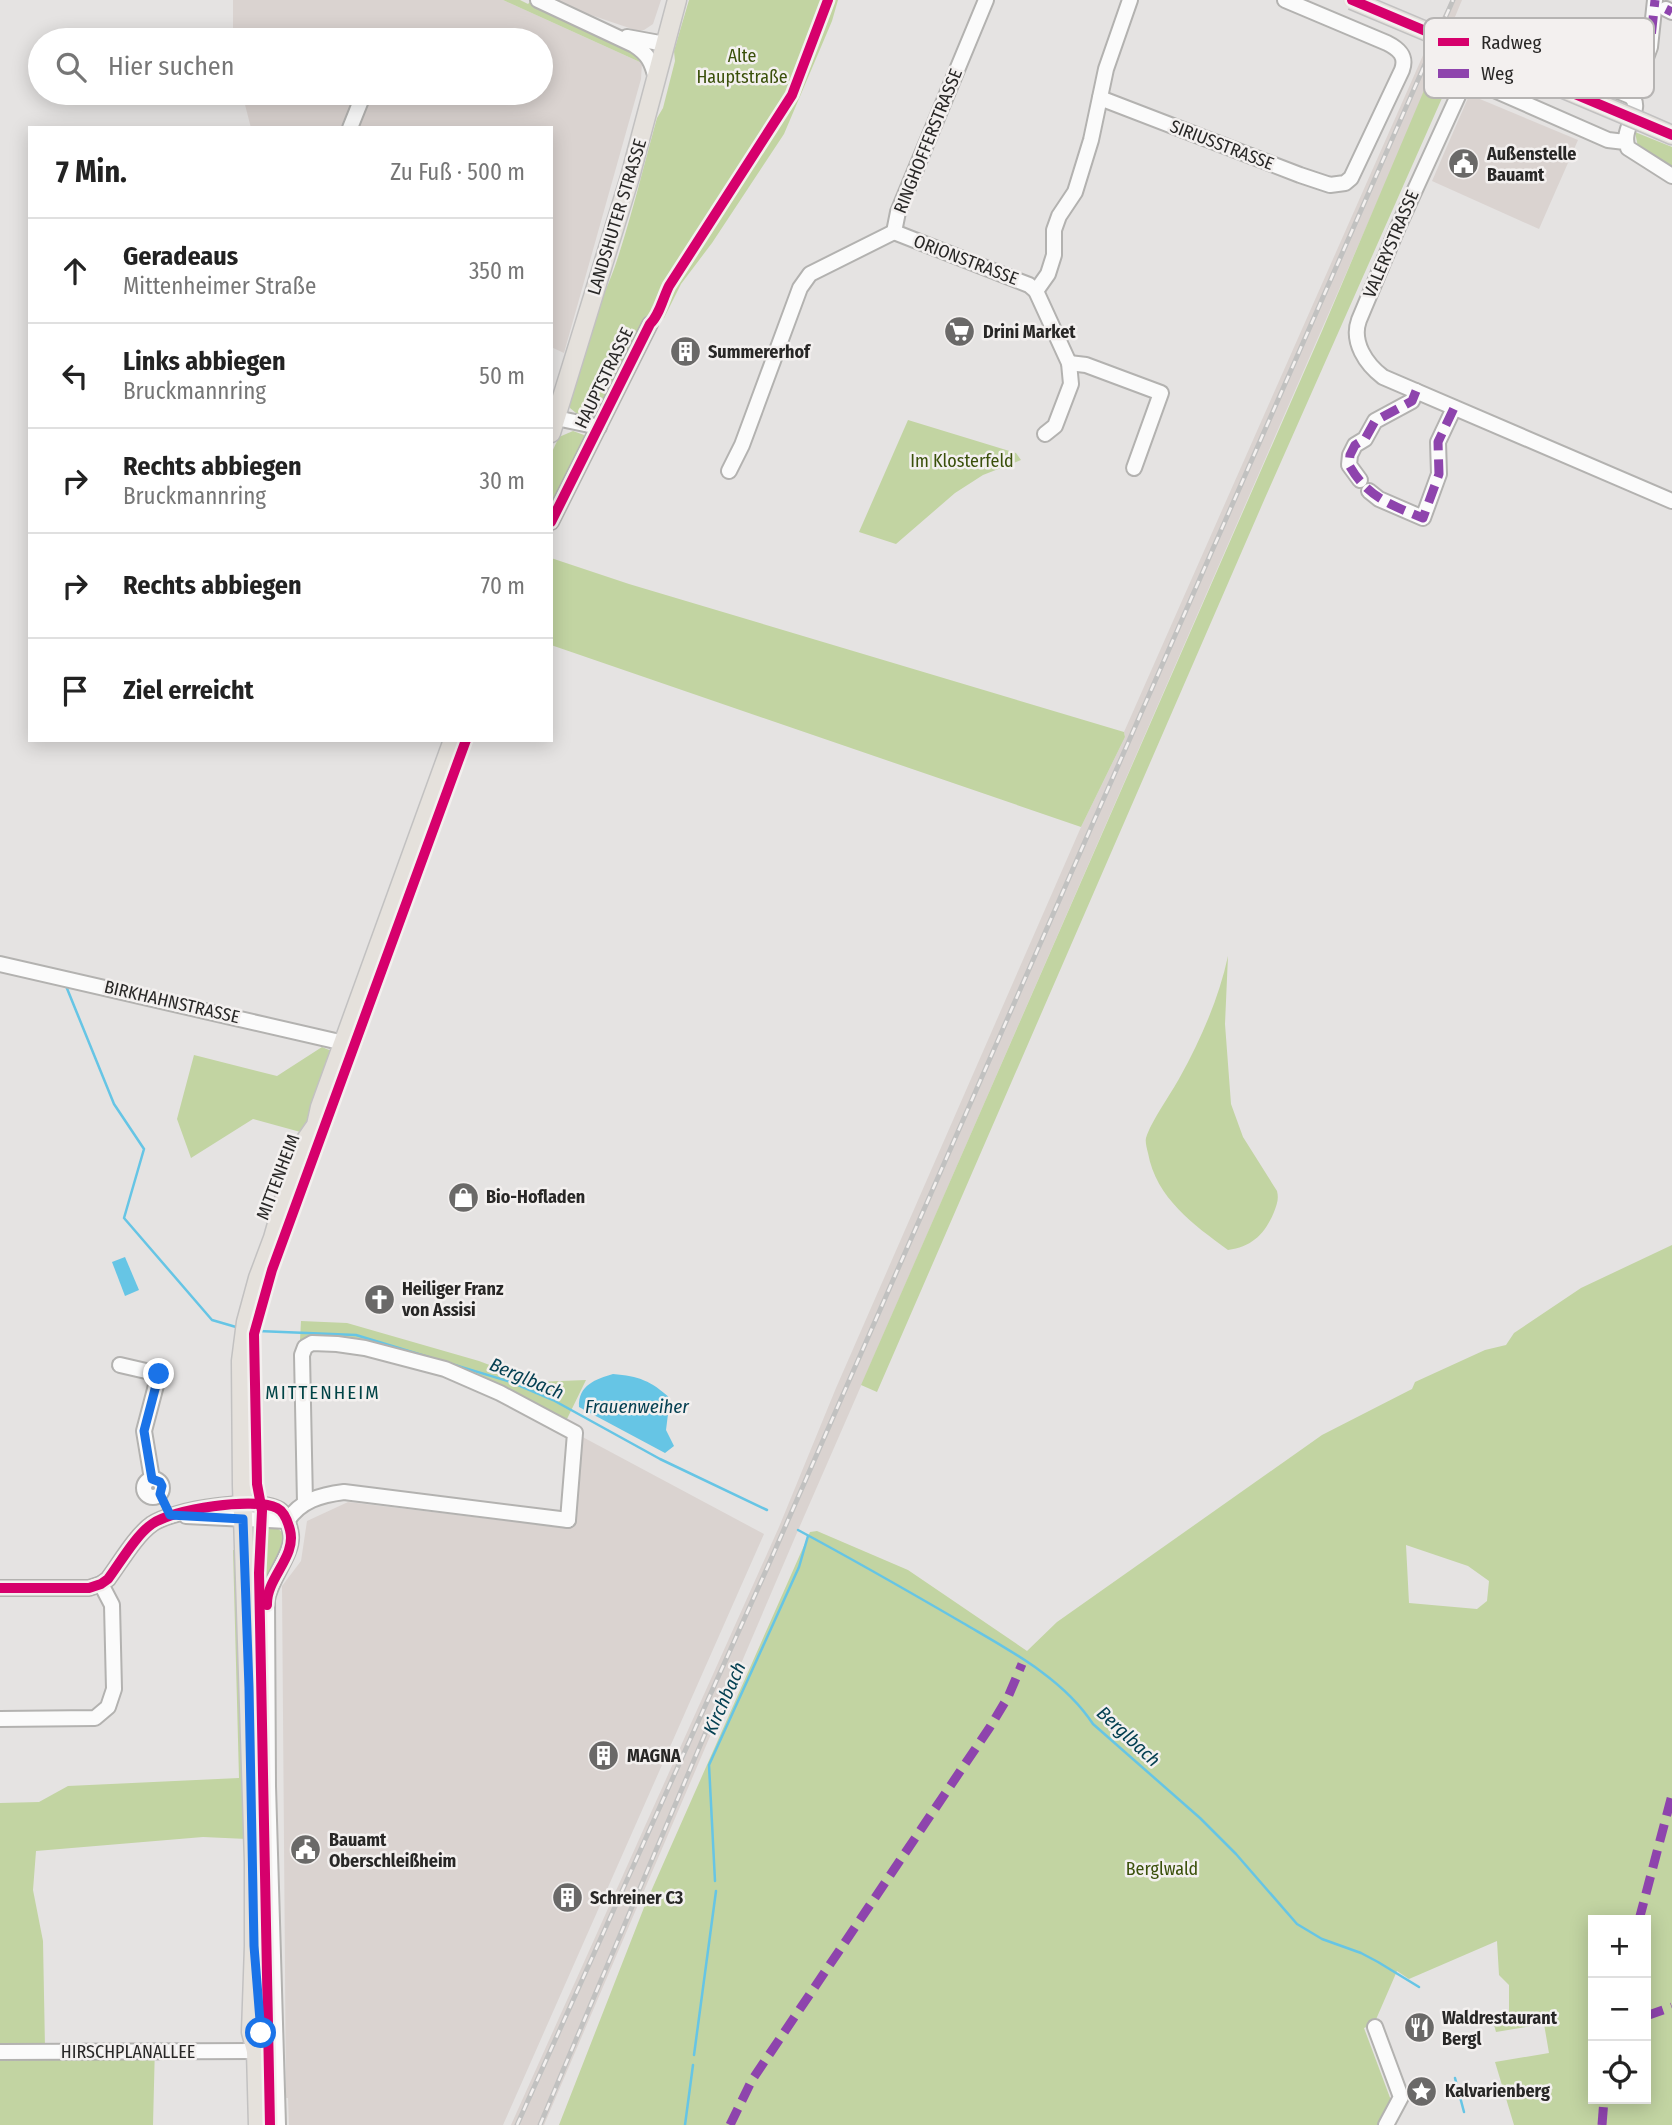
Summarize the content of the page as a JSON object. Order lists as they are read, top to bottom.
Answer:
{
  "streets": {
    "main road": ["LANDSHUTER STRASSE", "MITTENHEIM"],
    "street": [
      "RINGHOFFERSTRASSE",
      "SIRIUSSTRASSE",
      "VALERYSTRASSE",
      "ORIONSTRASSE",
      "HAUPTSTRASSE",
      "BIRKHAHNSTRASSE",
      "HIRSCHPLANALLEE"
    ]
  },
  "crossings": [
    ["RINGHOFFERSTRASSE", "ORIONSTRASSE"],
    ["LANDSHUTER STRASSE", "HAUPTSTRASSE"],
    ["BIRKHAHNSTRASSE", "MITTENHEIM"],
    ["MITTENHEIM", "HIRSCHPLANALLEE"]
  ],
  "districts": ["MITTENHEIM"],
  "water": ["Berglbach", "Frauenweiher", "Kirchbach"],
  "parks": ["Alte Hauptstraße", "Im Klosterfeld", "Berglwald"],
  "places": {
    "public building": ["Außenstelle Bauamt", "Bauamt Oberschleißheim"],
    "supermarket": ["Drini Market"],
    "building": ["Summererhof", "MAGNA", "Schreiner C3"],
    "shop": ["Bio-Hofladen"],
    "church": ["Heiliger Franz von Assisi"],
    "restaurant": ["Waldrestaurant Bergl"],
    "place": ["Kalvarienberg"]
  },
  "legend": ["Radweg", "Weg"],
  "page": {
    "search": "Hier suchen",
    "heading": ["7 Min.", "Zu Fuß · 500 m"],
    "list": [
      ["Geradeaus", "Mittenheimer Straße", "350 m"],
      ["Links abbiegen", "Bruckmannring", "50 m"],
      ["Rechts abbiegen", "Bruckmannring", "30 m"],
      ["Rechts abbiegen", "70 m"],
      "Ziel erreicht"
    ],
    "map_buttons": ["+", "−"]
  }
}
